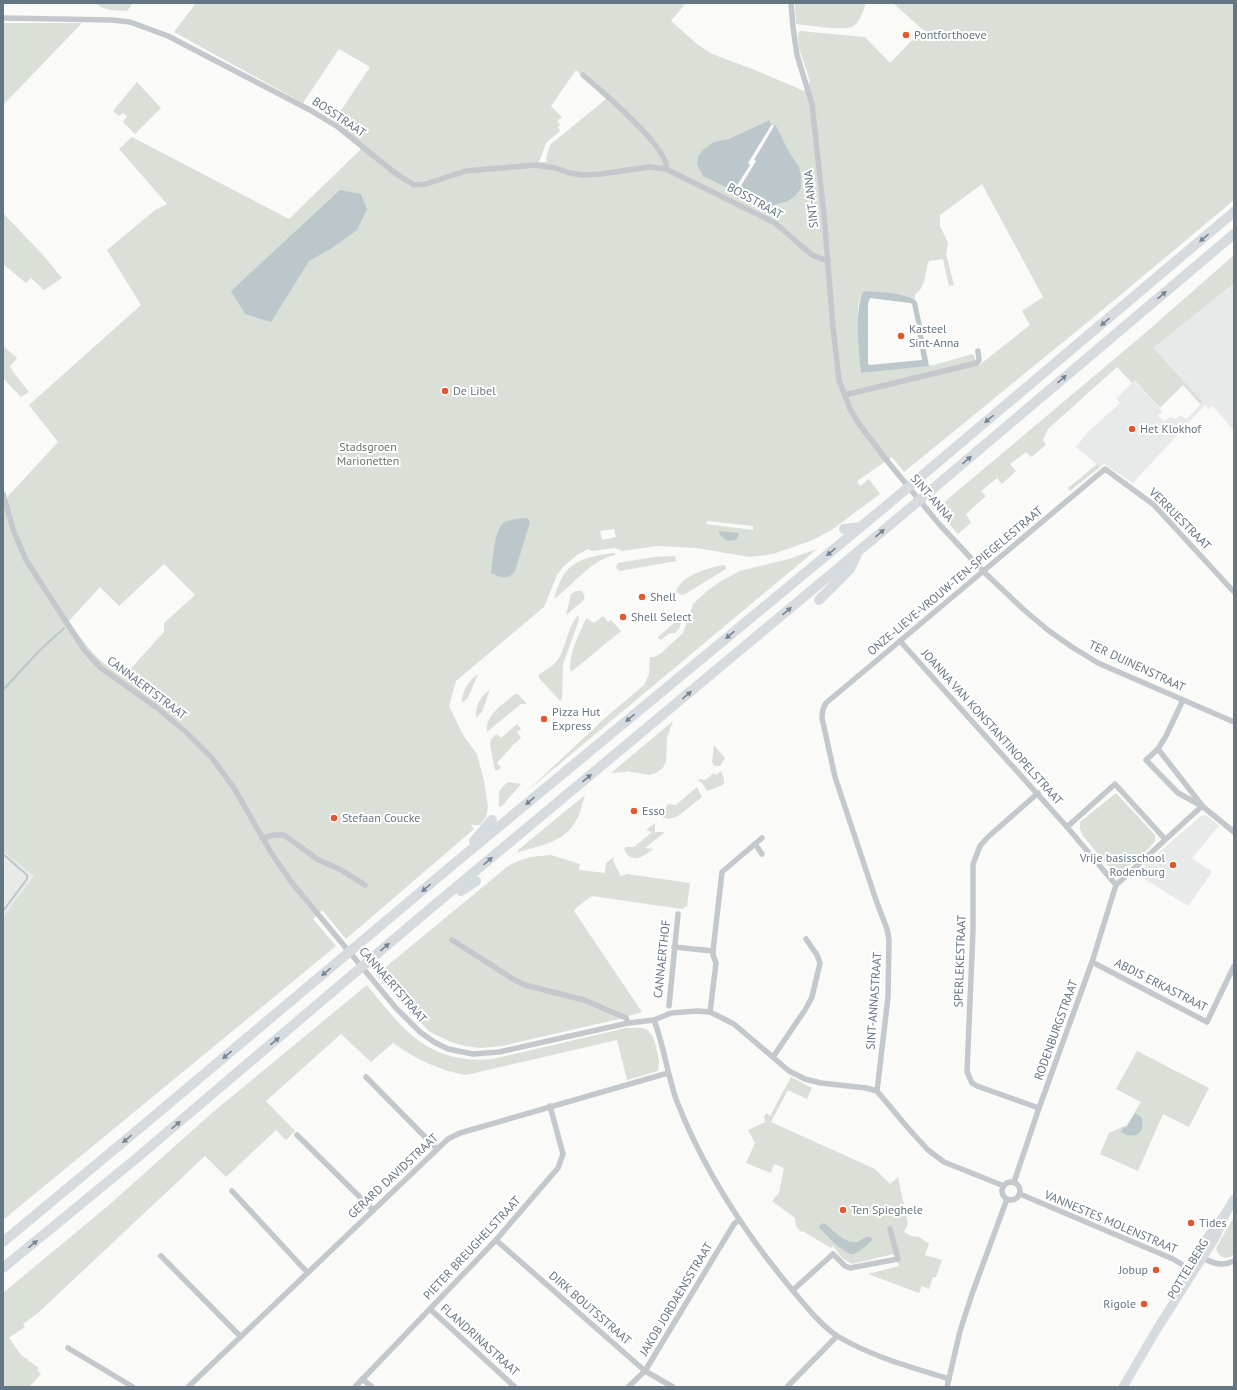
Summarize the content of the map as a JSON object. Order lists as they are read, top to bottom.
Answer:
{
  "streets": {
    "main road": ["POTTELBERG"],
    "street": [
      "BOSSTRAAT",
      "SINT-ANNA",
      "VERRUESTRAAT",
      "ONZE-LIEVE-VROUW-TEN-SPIEGELESTRAAT",
      "TER DUINENSTRAAT",
      "CANNAERTSTRAAT",
      "JOANNA VAN KONSTANTINOPELSTRAAT",
      "CANNAERTHOF",
      "SPERLEKESTRAAT",
      "ABDIS ERKASTRAAT",
      "SINT-ANNASTRAAT",
      "RODENBURGSTRAAT",
      "GERARD DAVIDSTRAAT",
      "VANNESTES MOLENSTRAAT",
      "PIETER BREUGHELSTRAAT",
      "JAKOB JORDAENSSTRAAT",
      "DIRK BOUTSSTRAAT",
      "FLANDRINASTRAAT"
    ]
  },
  "crossings": [
    ["BOSSTRAAT", "SINT-ANNA"],
    ["SINT-ANNA", "ONZE-LIEVE-VROUW-TEN-SPIEGELESTRAAT"],
    ["SINT-ANNA", "TER DUINENSTRAAT"],
    ["VERRUESTRAAT", "ONZE-LIEVE-VROUW-TEN-SPIEGELESTRAAT"],
    ["ONZE-LIEVE-VROUW-TEN-SPIEGELESTRAAT", "TER DUINENSTRAAT"],
    ["ONZE-LIEVE-VROUW-TEN-SPIEGELESTRAAT", "JOANNA VAN KONSTANTINOPELSTRAAT"],
    ["ONZE-LIEVE-VROUW-TEN-SPIEGELESTRAAT", "SINT-ANNASTRAAT"],
    ["CANNAERTSTRAAT", "SINT-ANNASTRAAT"],
    ["JOANNA VAN KONSTANTINOPELSTRAAT", "SPERLEKESTRAAT"],
    ["JOANNA VAN KONSTANTINOPELSTRAAT", "RODENBURGSTRAAT"],
    ["SPERLEKESTRAAT", "RODENBURGSTRAAT"],
    ["ABDIS ERKASTRAAT", "RODENBURGSTRAAT"],
    ["RODENBURGSTRAAT", "VANNESTES MOLENSTRAAT"],
    ["GERARD DAVIDSTRAAT", "PIETER BREUGHELSTRAAT"],
    ["VANNESTES MOLENSTRAAT", "POTTELBERG"],
    ["PIETER BREUGHELSTRAAT", "DIRK BOUTSSTRAAT"],
    ["PIETER BREUGHELSTRAAT", "FLANDRINASTRAAT"],
    ["JAKOB JORDAENSSTRAAT", "DIRK BOUTSSTRAAT"]
  ],
  "parks": ["Stadsgroen Marionetten"],
  "places": [
    "Pontforthoeve",
    "Kasteel Sint-Anna",
    "De Libel",
    "Het Klokhof",
    "Shell",
    "Shell Select",
    "Pizza Hut Express",
    "Esso",
    "Stefaan Coucke",
    "Vrije basisschool Rodenburg",
    "Ten Spieghele",
    "Tides",
    "Jobup",
    "Rigole"
  ]
}
